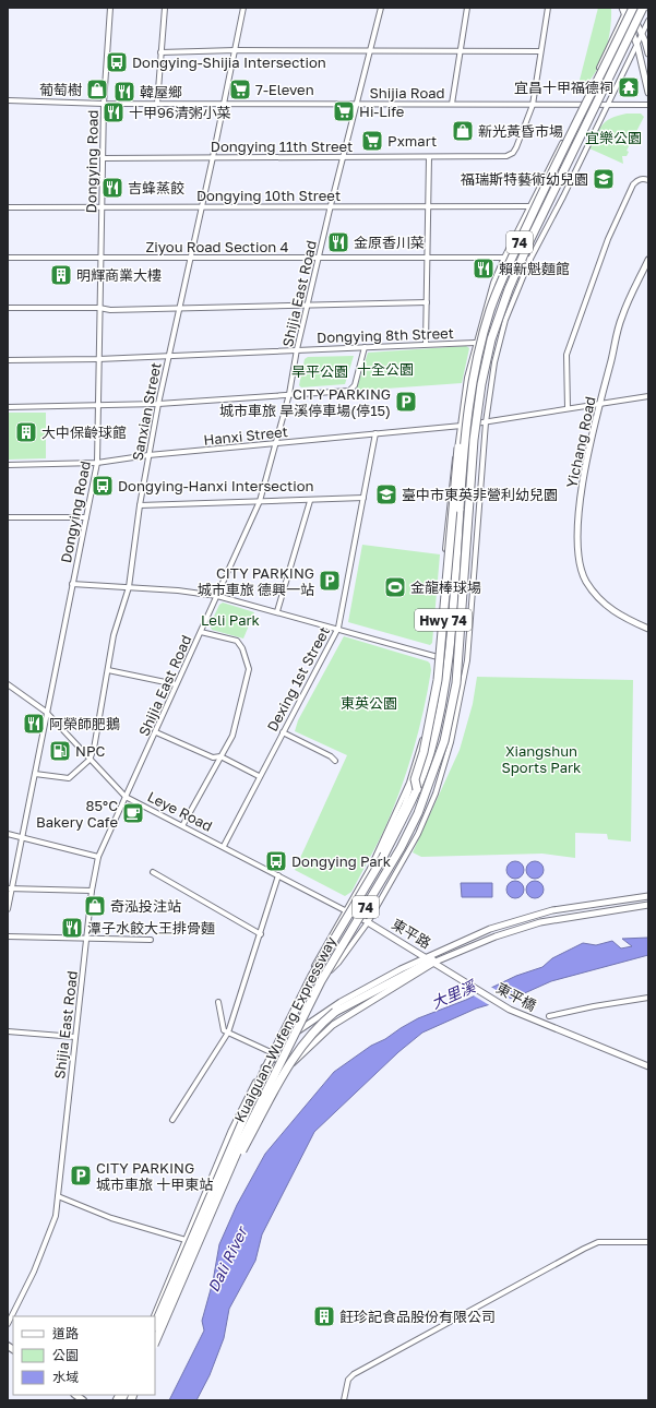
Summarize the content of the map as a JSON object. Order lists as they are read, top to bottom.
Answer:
{
  "streets": {
    "highway": ["74", "Hwy 74", "Kuaiguan-Wufeng Expressway"],
    "street": [
      "Shijia Road",
      "Dongying 11th Street",
      "Dongying Road",
      "Dongying 10th Street",
      "Ziyou Road Section 4",
      "Shijia East Road",
      "Dongying 8th Street",
      "Sanxian Street",
      "Hanxi Street",
      "Yichang Road",
      "Dexing 1st Street",
      "Leye Road",
      "東平路",
      "東平橋"
    ]
  },
  "crossings": [
    ["Shijia Road", "Dongying 11th Street"],
    ["Shijia Road", "Dongying Road"],
    ["Shijia Road", "Shijia East Road"],
    ["Shijia Road", "Sanxian Street"],
    ["Dongying 11th Street", "Dongying Road"],
    ["Dongying 11th Street", "Shijia East Road"],
    ["Dongying 11th Street", "Sanxian Street"],
    ["Dongying Road", "Dongying 10th Street"],
    ["Dongying Road", "Ziyou Road Section 4"],
    ["Dongying Road", "Dongying 8th Street"],
    ["Dongying Road", "Hanxi Street"],
    ["Dongying Road", "Leye Road"],
    ["Dongying 10th Street", "Shijia East Road"],
    ["Dongying 10th Street", "Sanxian Street"],
    ["Ziyou Road Section 4", "Shijia East Road"],
    ["Ziyou Road Section 4", "Sanxian Street"],
    ["Shijia East Road", "Dongying 8th Street"],
    ["Shijia East Road", "Hanxi Street"],
    ["Shijia East Road", "Leye Road"],
    ["Dongying 8th Street", "Sanxian Street"],
    ["Sanxian Street", "Hanxi Street"],
    ["Sanxian Street", "Leye Road"],
    ["Hanxi Street", "Yichang Road"],
    ["Hanxi Street", "Dexing 1st Street"],
    ["Hwy 74", "Kuaiguan-Wufeng Expressway"],
    ["Dexing 1st Street", "Leye Road"],
    ["Leye Road", "東平路"],
    ["東平路", "東平橋"]
  ],
  "water": ["大里溪", "Dali River"],
  "parks": [
    "宜樂公園",
    "十全公園",
    "旱平公園",
    "Leli Park",
    "東英公園",
    "Xiangshun Sports Park"
  ],
  "places": {
    "bus stop": ["Dongying-Shijia Intersection", "Dongying-Hanxi Intersection", "Dongying Park"],
    "temple": ["宜昌十甲福德祠"],
    "shop": ["葡萄樹", "新光黃昏市場", "奇泓投注站"],
    "supermarket": ["7-Eleven", "Hi-Life", "Pxmart"],
    "restaurant": [
      "韓屋鄉",
      "十甲96清粥小菜",
      "吉蜂蒸餃",
      "金原香川菜",
      "賴新魁麵館",
      "阿榮師肥鵝",
      "潭子水餃大王排骨麵"
    ],
    "school or university": ["福瑞斯特藝術幼兒園", "臺中市東英非營利幼兒園"],
    "building": ["明輝商業大樓", "大中保齡球館", "飪珍記食品股份有限公司"],
    "parking": ["CITY PARKING 城市車旅 旱溪停車場(停15)", "CITY PARKING 城市車旅 德興一站", "CITY PARKING 城市車旅 十甲東站"],
    "sports": ["金龍棒球場"],
    "fuel station": ["NPC"],
    "cafe": ["85°C Bakery Cafe"]
  },
  "legend": ["道路", "公園", "水域"]
}
